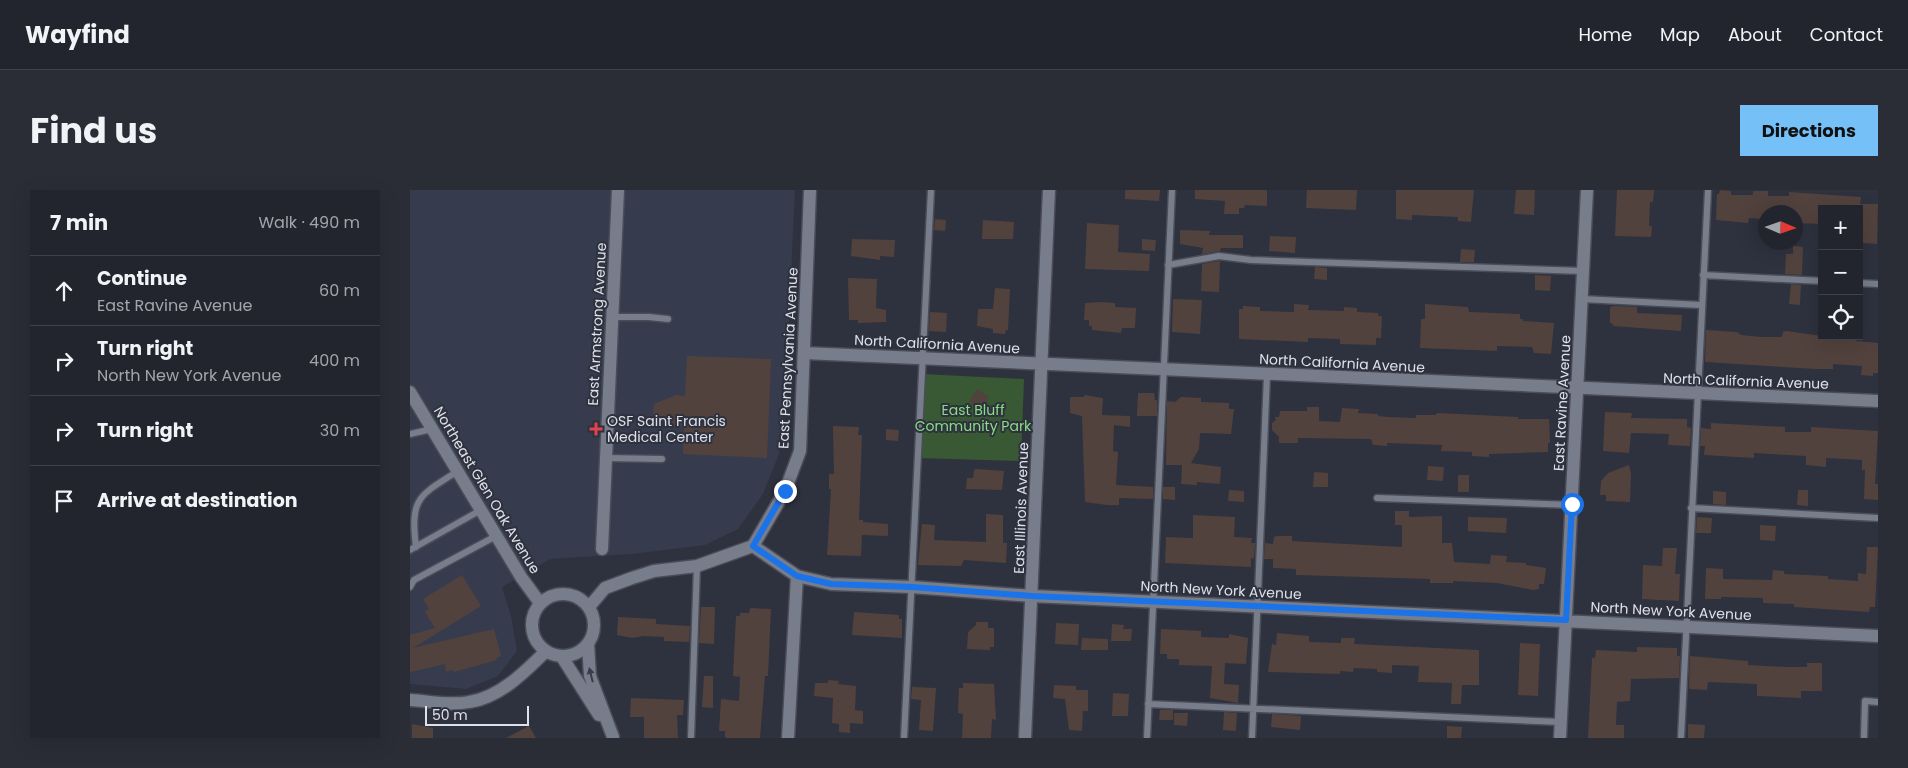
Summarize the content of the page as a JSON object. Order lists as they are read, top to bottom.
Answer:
{
  "streets": {
    "street": [
      "East Armstrong Avenue",
      "North California Avenue",
      "East Pennsylvania Avenue",
      "East Ravine Avenue",
      "Northeast Glen Oak Avenue",
      "East Illinois Avenue",
      "North New York Avenue"
    ]
  },
  "crossings": [
    ["North California Avenue", "East Pennsylvania Avenue"],
    ["North California Avenue", "East Ravine Avenue"],
    ["North California Avenue", "East Illinois Avenue"],
    ["East Pennsylvania Avenue", "North New York Avenue"],
    ["East Ravine Avenue", "North New York Avenue"],
    ["East Illinois Avenue", "North New York Avenue"]
  ],
  "parks": ["East Bluff Community Park"],
  "places": {
    "health": ["OSF Saint Francis Medical Center"]
  },
  "scale_bar": "50 m",
  "north": "right",
  "page": {
    "header": "Wayfind",
    "nav": [
      "Home",
      "Map",
      "About",
      "Contact"
    ],
    "title": "Find us",
    "buttons": "Directions",
    "heading": ["7 min", "Walk · 490 m"],
    "map_buttons": ["+", "−"],
    "list": [
      ["Continue", "East Ravine Avenue", "60 m"],
      ["Turn right", "North New York Avenue", "400 m"],
      ["Turn right", "30 m"],
      "Arrive at destination"
    ],
    "scale": "50 m"
  }
}
